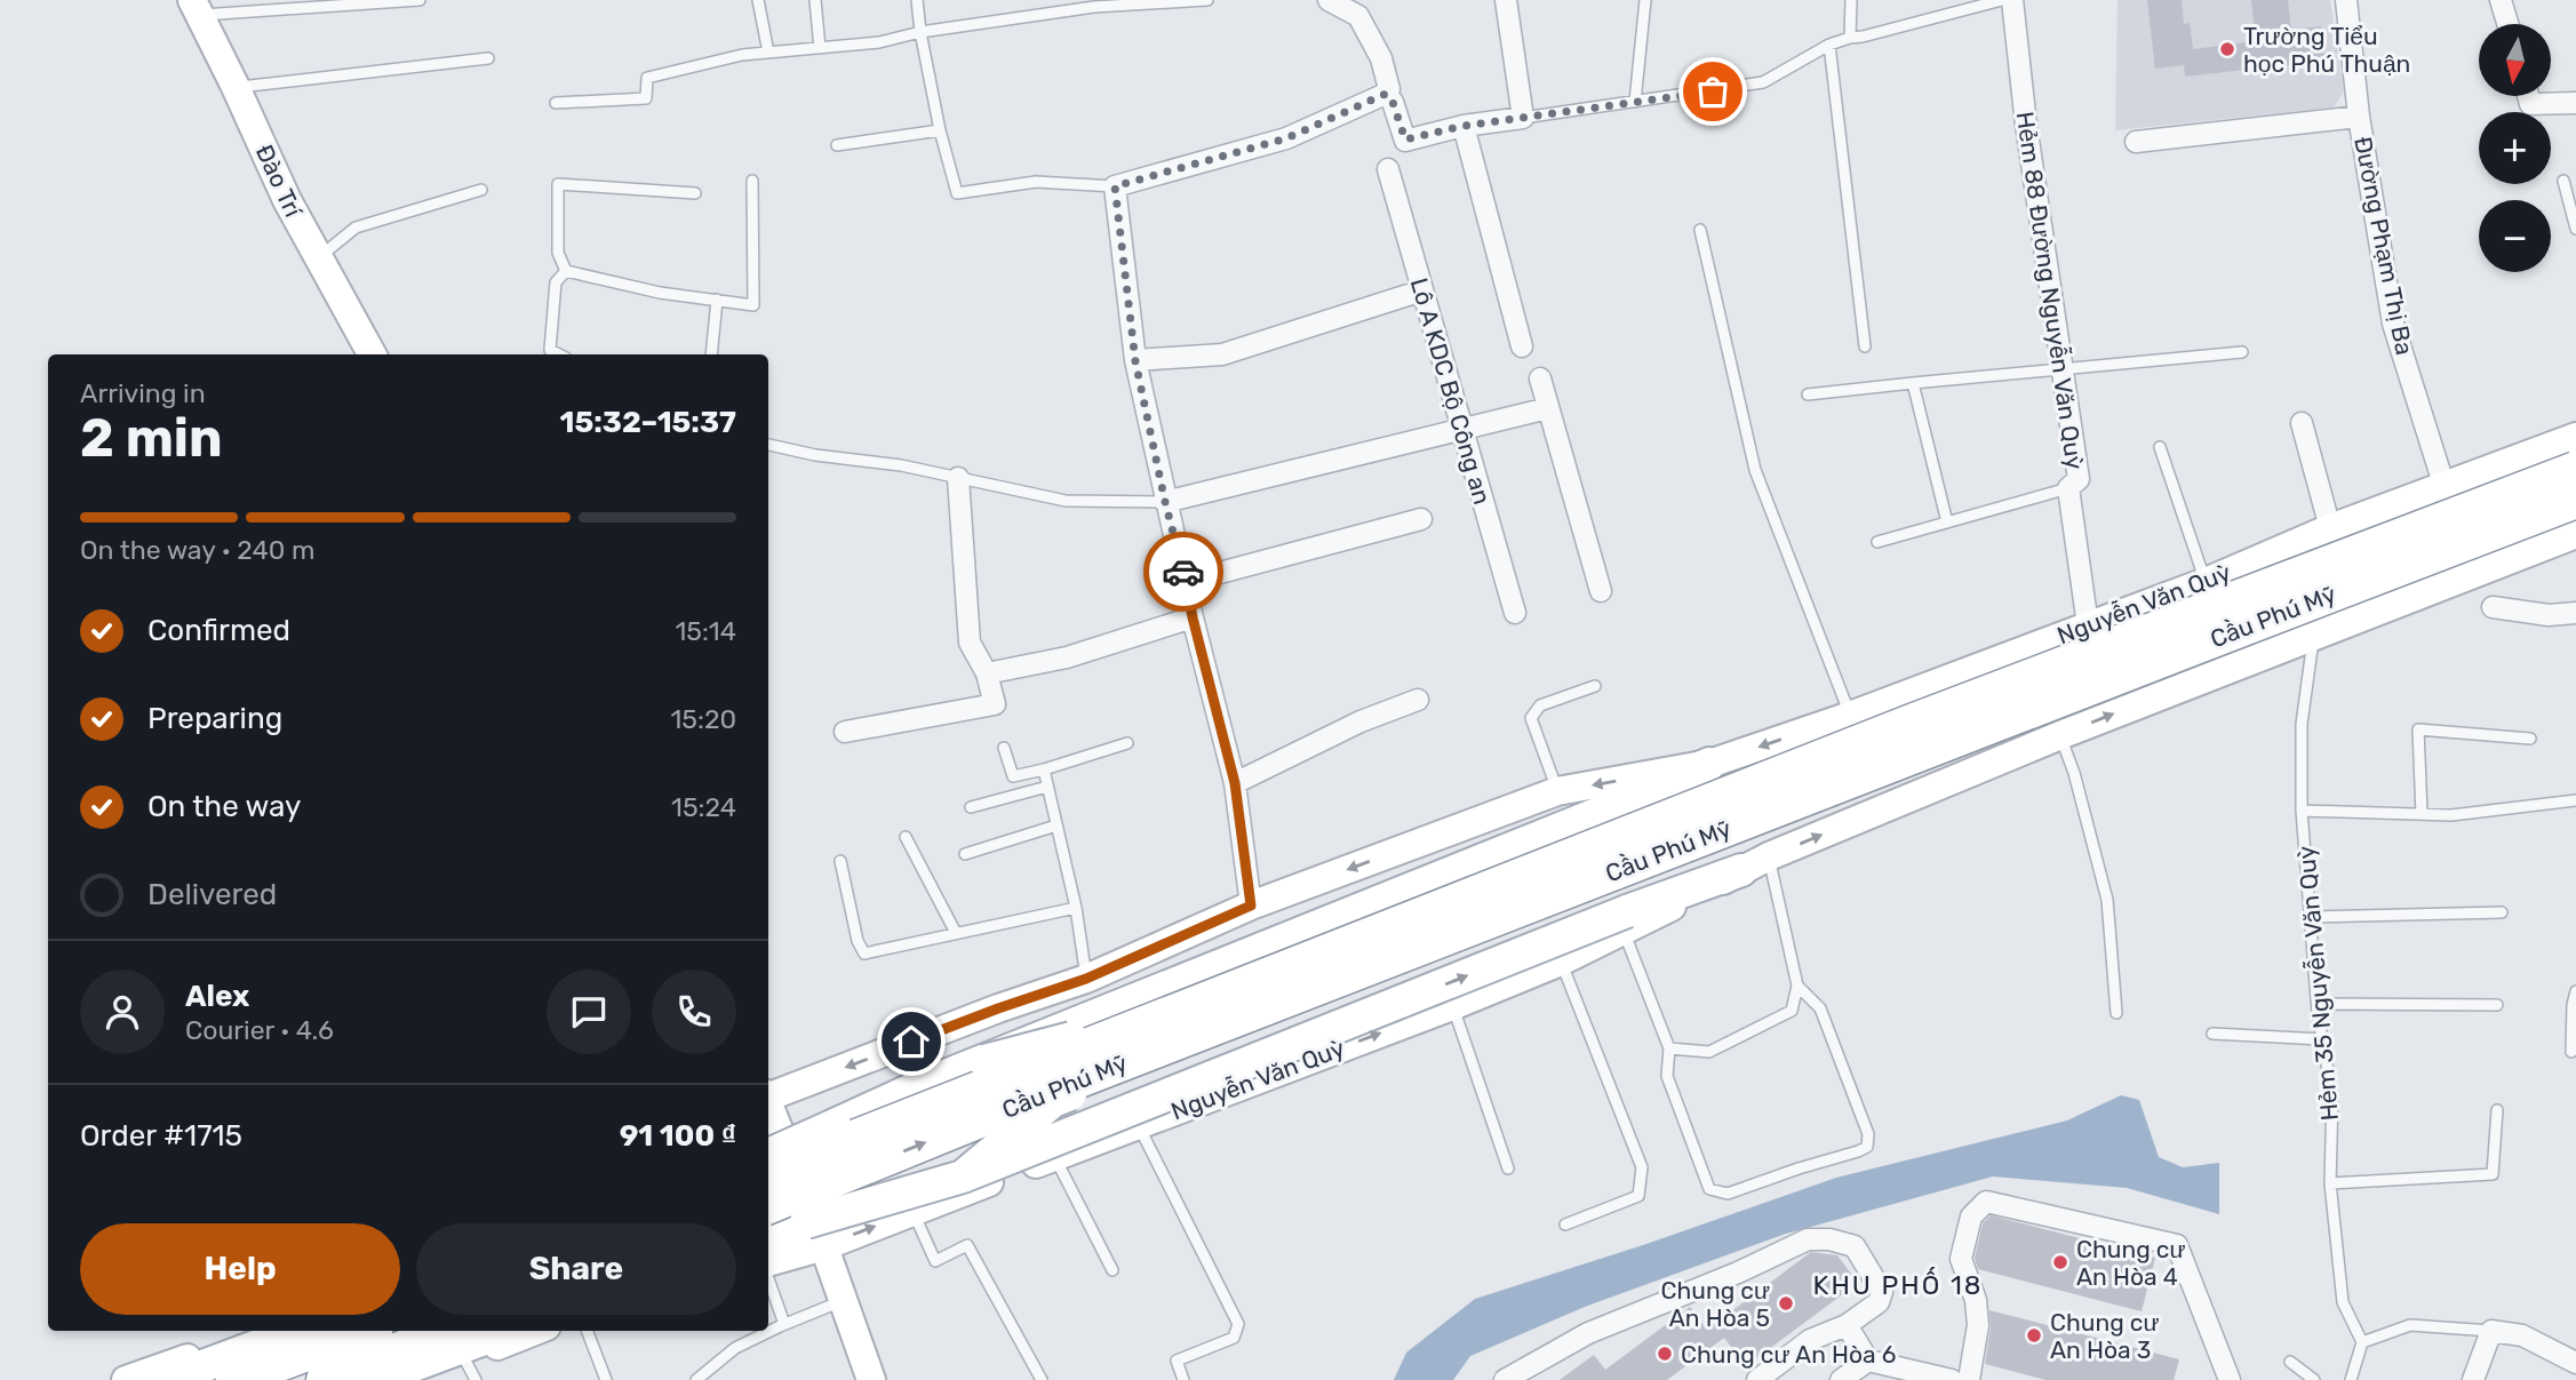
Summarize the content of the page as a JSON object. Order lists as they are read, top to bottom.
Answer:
{
  "streets": {
    "highway": ["Cầu Phú Mỹ"],
    "main road": ["Nguyễn Văn Quỳ"],
    "street": [
      "Đào Trí",
      "Đường Phạm Thị Ba",
      "Hẻm 88 Đường Nguyễn Văn Quỳ",
      "Lô A KDC Bộ Công an"
    ],
    "lane": ["Hẻm 35 Nguyễn Văn Quỳ"]
  },
  "crossings": [
    ["Đường Phạm Thị Ba", "Nguyễn Văn Quỳ"],
    ["Hẻm 88 Đường Nguyễn Văn Quỳ", "Nguyễn Văn Quỳ"],
    ["Nguyễn Văn Quỳ", "Cầu Phú Mỹ"],
    ["Nguyễn Văn Quỳ", "Hẻm 35 Nguyễn Văn Quỳ"]
  ],
  "districts": ["KHU PHỐ 18"],
  "places": [
    "Trường Tiểu học Phú Thuận",
    "Chung cư An Hòa 4",
    "Chung cư An Hòa 5",
    "Chung cư An Hòa 3",
    "Chung cư An Hòa 6"
  ],
  "north": "bottom",
  "page": {
    "map_buttons": ["+", "−"],
    "heading": ["2 min", "Arriving in", "15:32–15:37"],
    "panel": [
      "Alex",
      "Courier · 4.6",
      "Order #1715",
      "91 100 ₫"
    ],
    "bar": "On the way · 240 m",
    "list": [
      ["Confirmed", "15:14"],
      ["Preparing", "15:20"],
      ["On the way", "15:24"],
      "Delivered"
    ],
    "buttons": ["Help", "Share"]
  }
}
